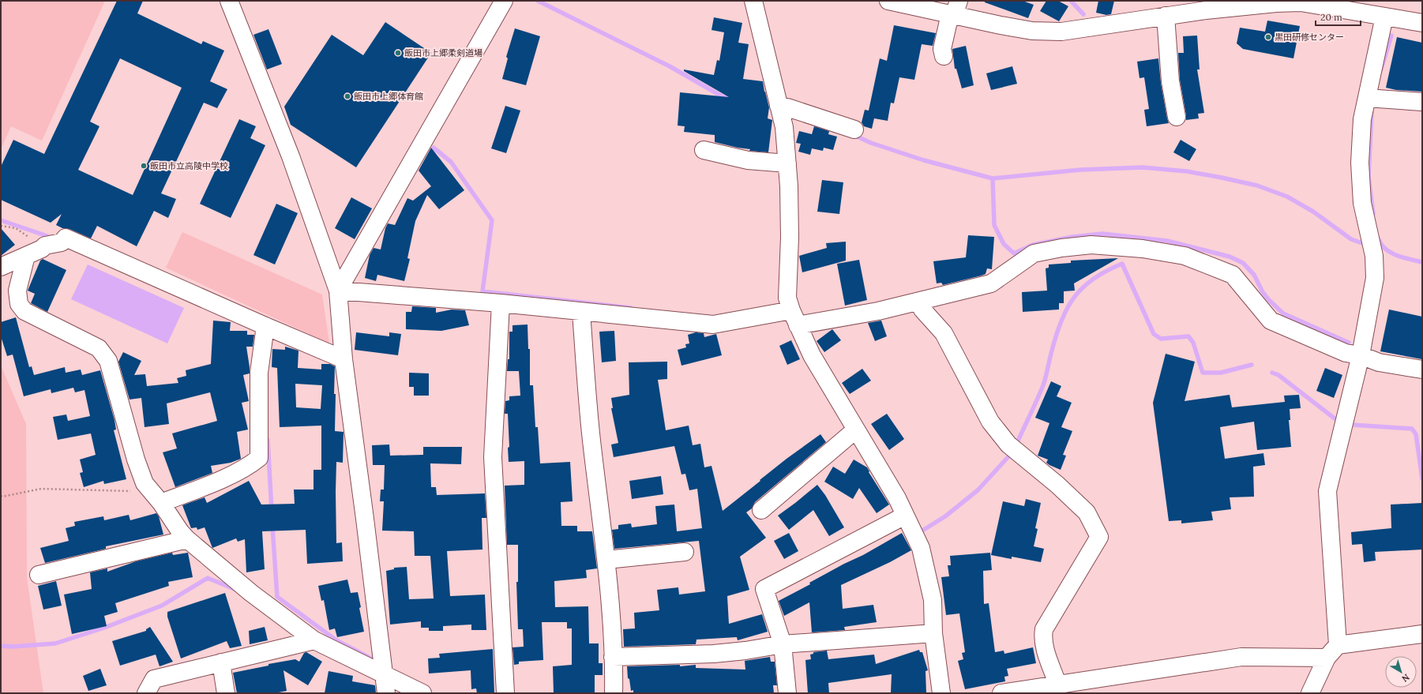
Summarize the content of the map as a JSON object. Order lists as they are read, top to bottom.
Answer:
{
  "places": [
    "黒田研修センター",
    "飯田市上郷柔剣道場",
    "飯田市上郷体育館",
    "飯田市立高陵中学校"
  ],
  "scale_bar": "20 m",
  "north": "bottom right"
}
